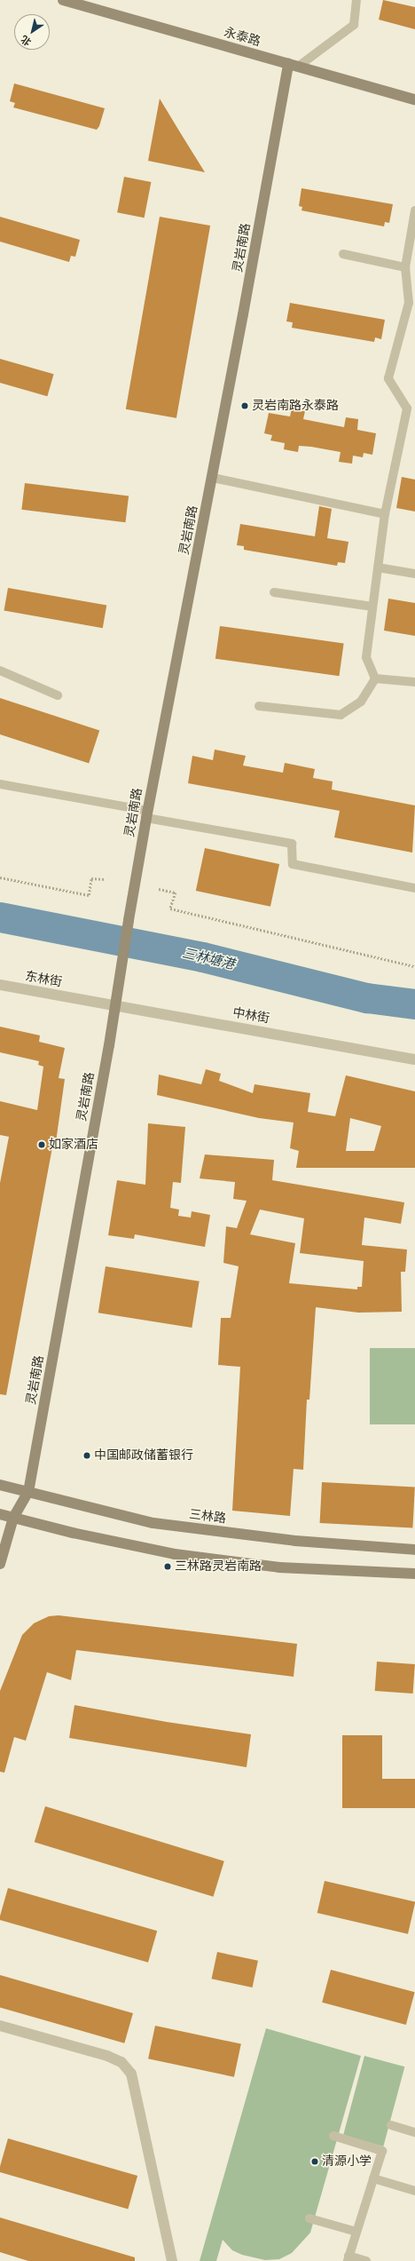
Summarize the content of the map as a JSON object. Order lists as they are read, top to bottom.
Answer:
{
  "streets": {
    "street": [
      "永泰路",
      "灵岩南路",
      "东林街",
      "中林街",
      "三林路"
    ]
  },
  "crossings": [
    ["永泰路", "灵岩南路"],
    ["灵岩南路", "三林路"],
    ["东林街", "中林街"]
  ],
  "water": ["三林塘港"],
  "places": [
    "灵岩南路永泰路",
    "如家酒店",
    "中国邮政储蓄银行",
    "三林路灵岩南路",
    "清源小学"
  ],
  "north": "bottom left"
}
